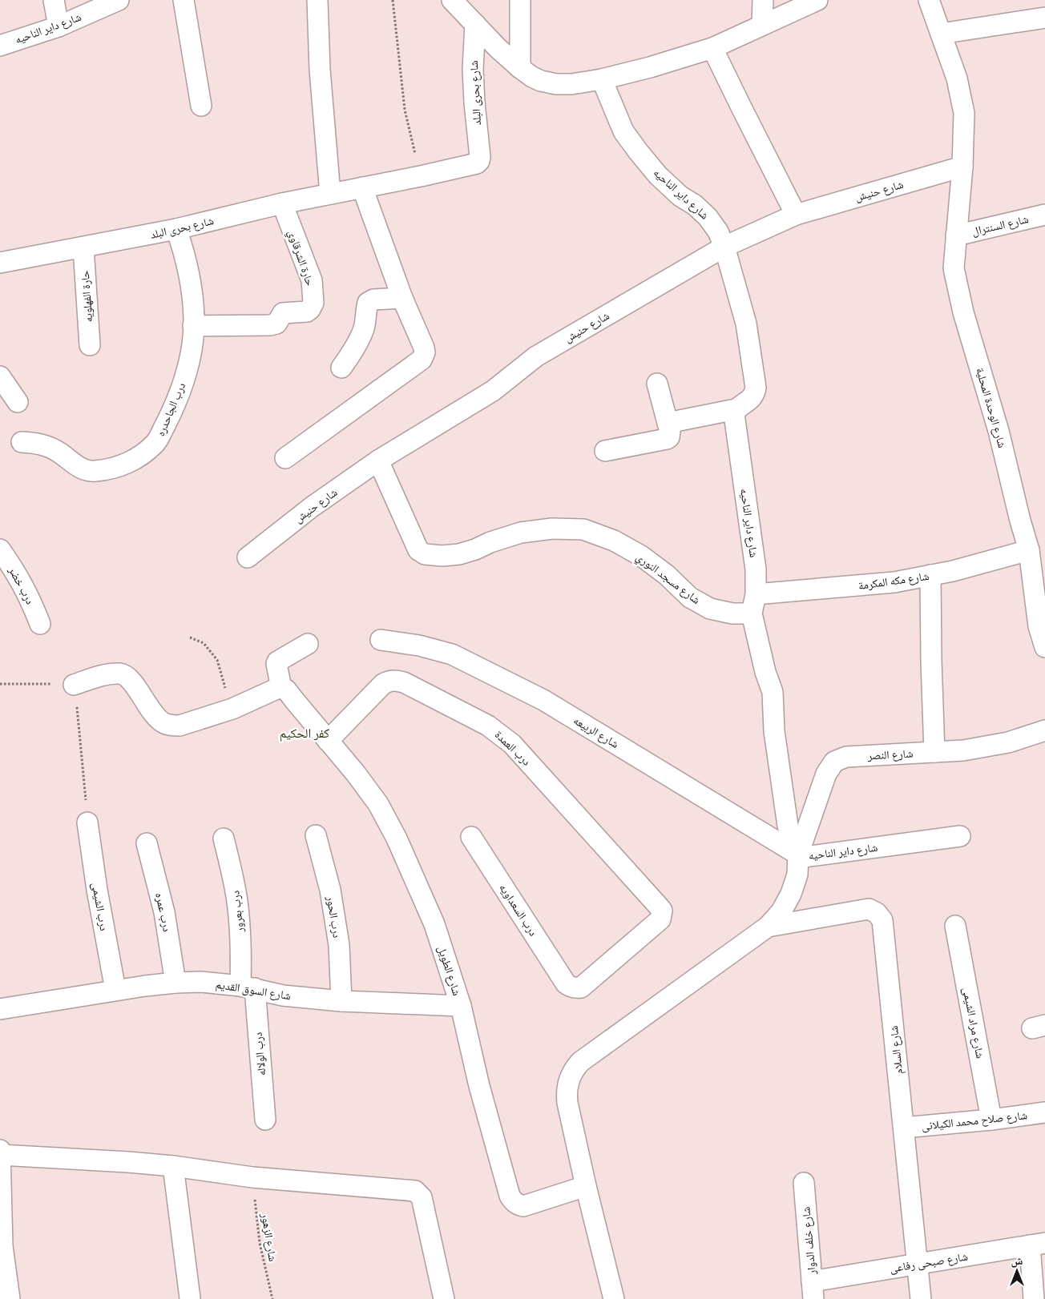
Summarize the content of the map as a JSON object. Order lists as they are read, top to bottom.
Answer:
{
  "streets": {
    "street": [
      "شارع داير الناحيه",
      "شارع بحرى البلد",
      "شارع حنيش",
      "شارع السنترال",
      "حارة الشرقاوي",
      "حارة الفهلويه",
      "شارع الوحدة المحلية",
      "درب الجاحدره",
      "شارع مسجد النوري",
      "شارع مكه المكرمة",
      "درب خضر",
      "شارع الربيعه",
      "درب العمدة",
      "شارع النصر",
      "درب الشيمى",
      "درب السعداويه",
      "درب بعرور",
      "درب عمره",
      "درب الحور",
      "شارع الطويل",
      "شارع السوق القديم",
      "شارع مراد الشيمى",
      "شارع السلام",
      "درب الولاله",
      "شارع صلاح محمد الكيلانى",
      "شارع خلف الدوار",
      "شارع صبحى رفاعى"
    ],
    "path": ["شارع الزهور"]
  },
  "crossings": [
    ["شارع داير الناحيه", "شارع حنيش"],
    ["شارع داير الناحيه", "شارع مسجد النوري"],
    ["شارع داير الناحيه", "شارع مكه المكرمة"],
    ["شارع داير الناحيه", "شارع الربيعه"],
    ["شارع داير الناحيه", "شارع النصر"],
    ["شارع بحرى البلد", "حارة الشرقاوي"],
    ["شارع بحرى البلد", "حارة الفهلويه"],
    ["شارع بحرى البلد", "درب الجاحدره"],
    ["شارع حنيش", "شارع الوحدة المحلية"],
    ["شارع حنيش", "شارع مسجد النوري"],
    ["شارع السنترال", "شارع الوحدة المحلية"],
    ["حارة الشرقاوي", "درب الجاحدره"],
    ["شارع الوحدة المحلية", "شارع مكه المكرمة"],
    ["شارع الربيعه", "شارع النصر"],
    ["درب العمدة", "درب السعداويه"],
    ["درب العمدة", "شارع الطويل"],
    ["درب الشيمى", "شارع السوق القديم"],
    ["درب بعرور", "شارع السوق القديم"],
    ["درب بعرور", "درب الولاله"],
    ["درب عمره", "شارع السوق القديم"],
    ["درب الحور", "شارع السوق القديم"],
    ["شارع الطويل", "شارع السوق القديم"],
    ["شارع السوق القديم", "درب الولاله"],
    ["شارع مراد الشيمى", "شارع صلاح محمد الكيلانى"],
    ["شارع السلام", "شارع صلاح محمد الكيلانى"],
    ["شارع السلام", "شارع صبحى رفاعى"],
    ["شارع خلف الدوار", "شارع صبحى رفاعى"]
  ],
  "districts": ["كفر الحكيم"],
  "north": "top"
}
